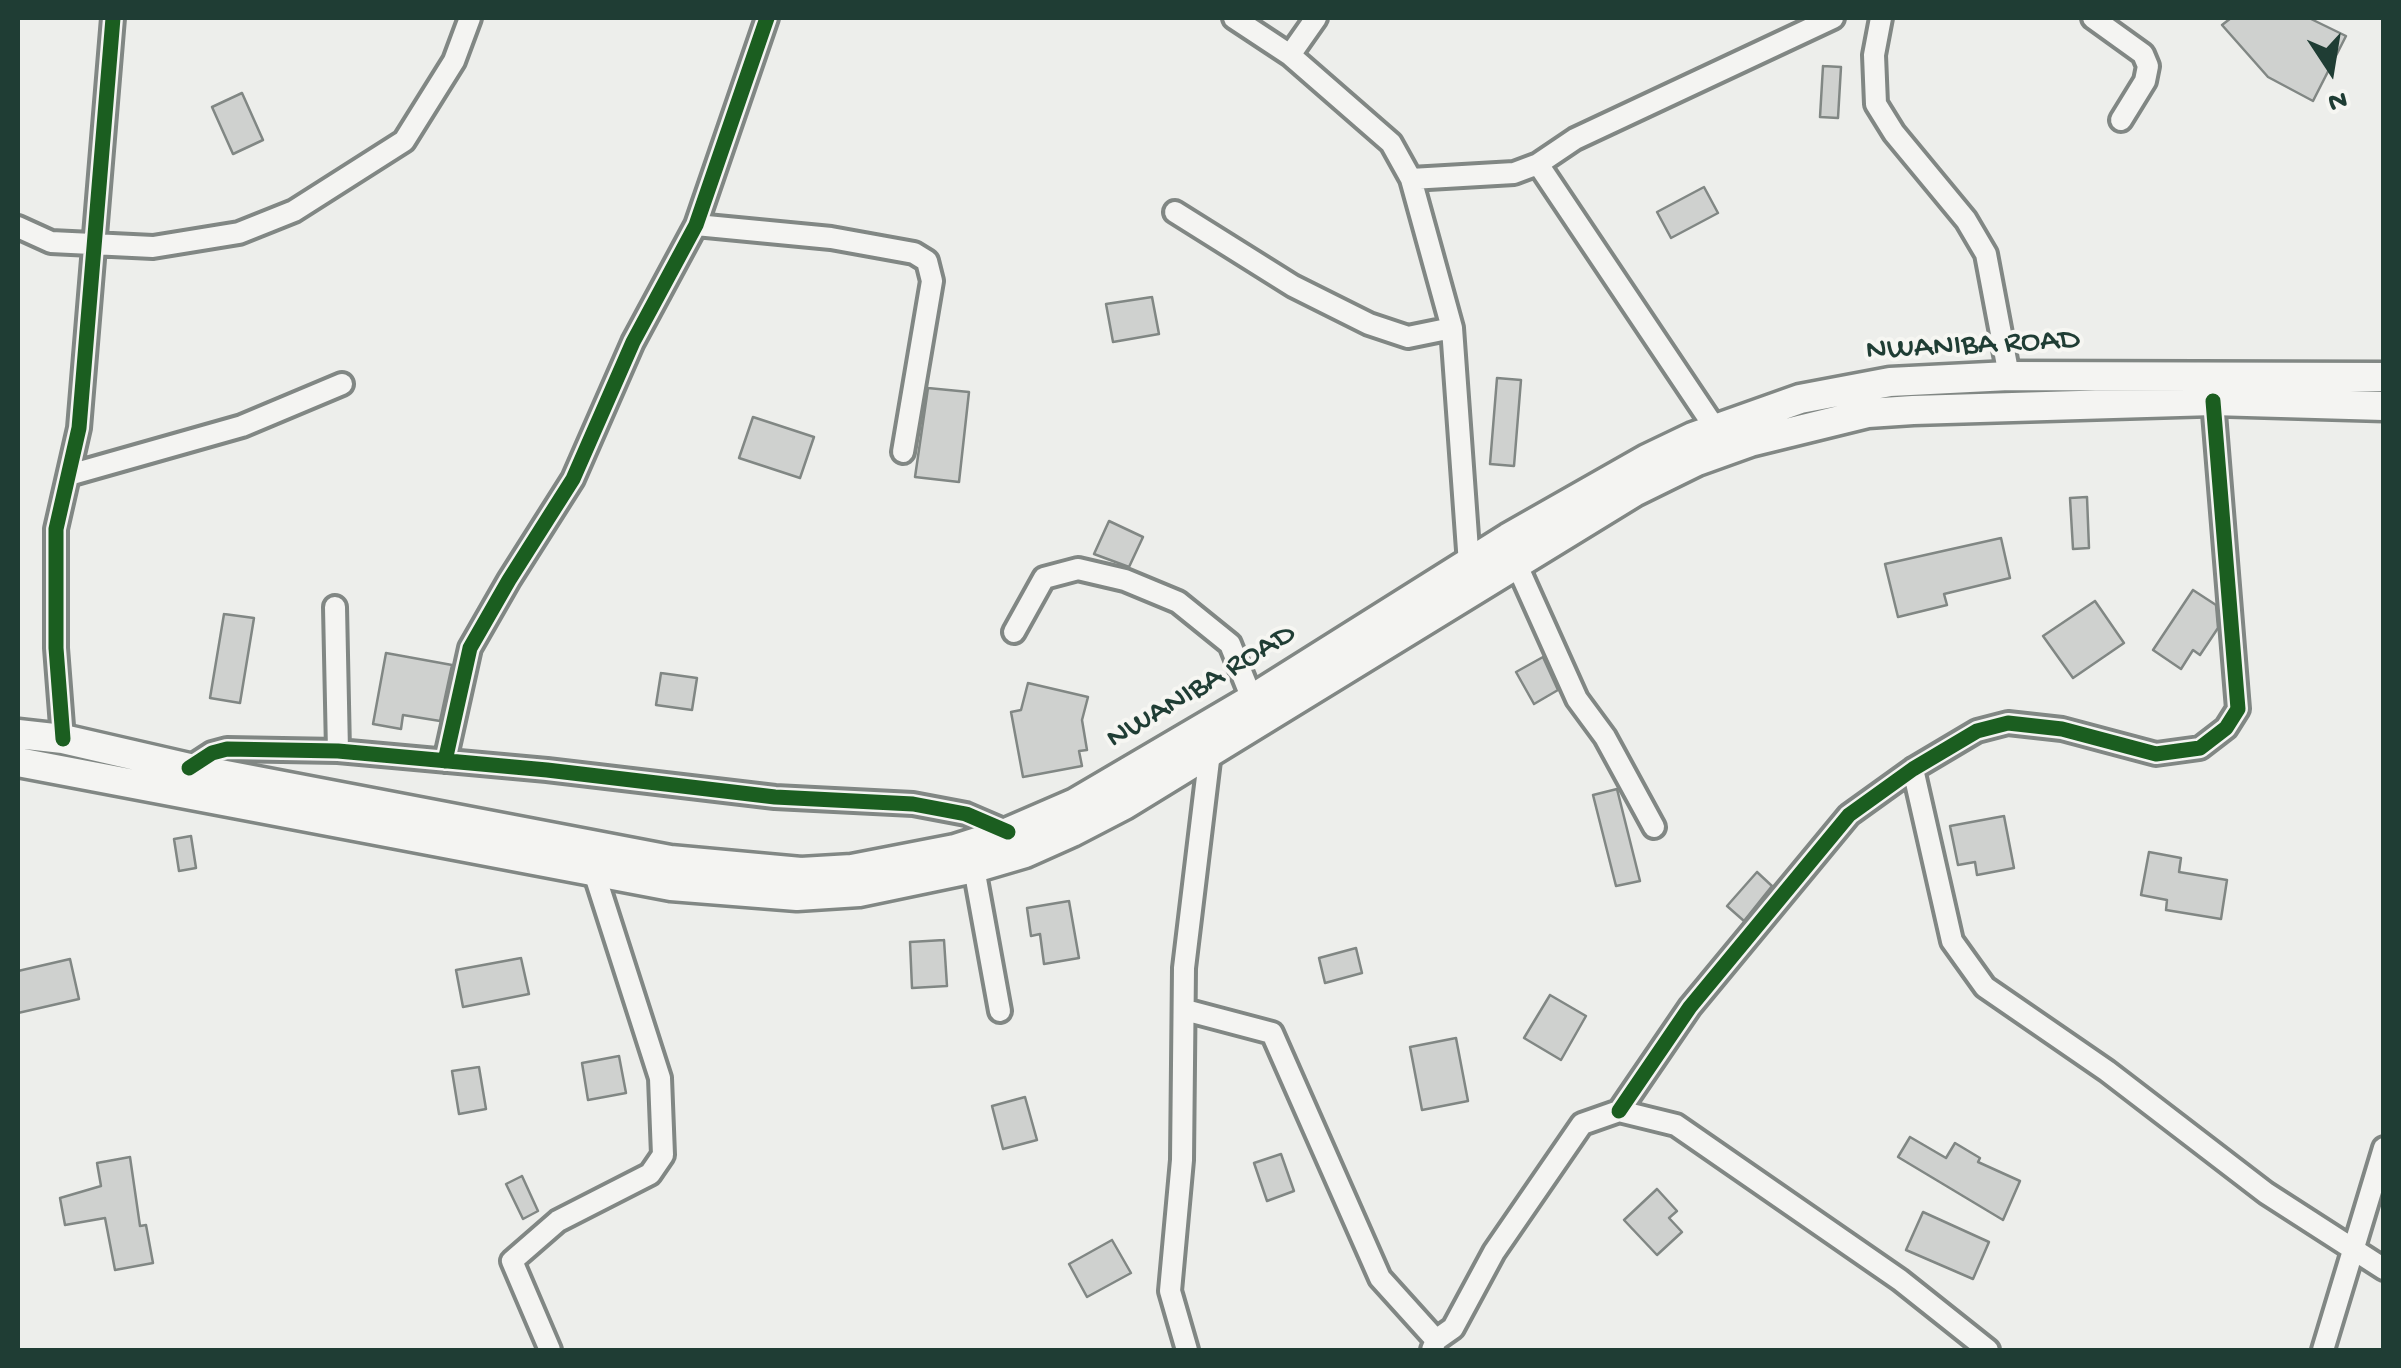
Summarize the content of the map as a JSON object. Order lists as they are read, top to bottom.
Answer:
{
  "streets": {
    "main road": ["NWANIBA ROAD"]
  },
  "north": "bottom"
}
